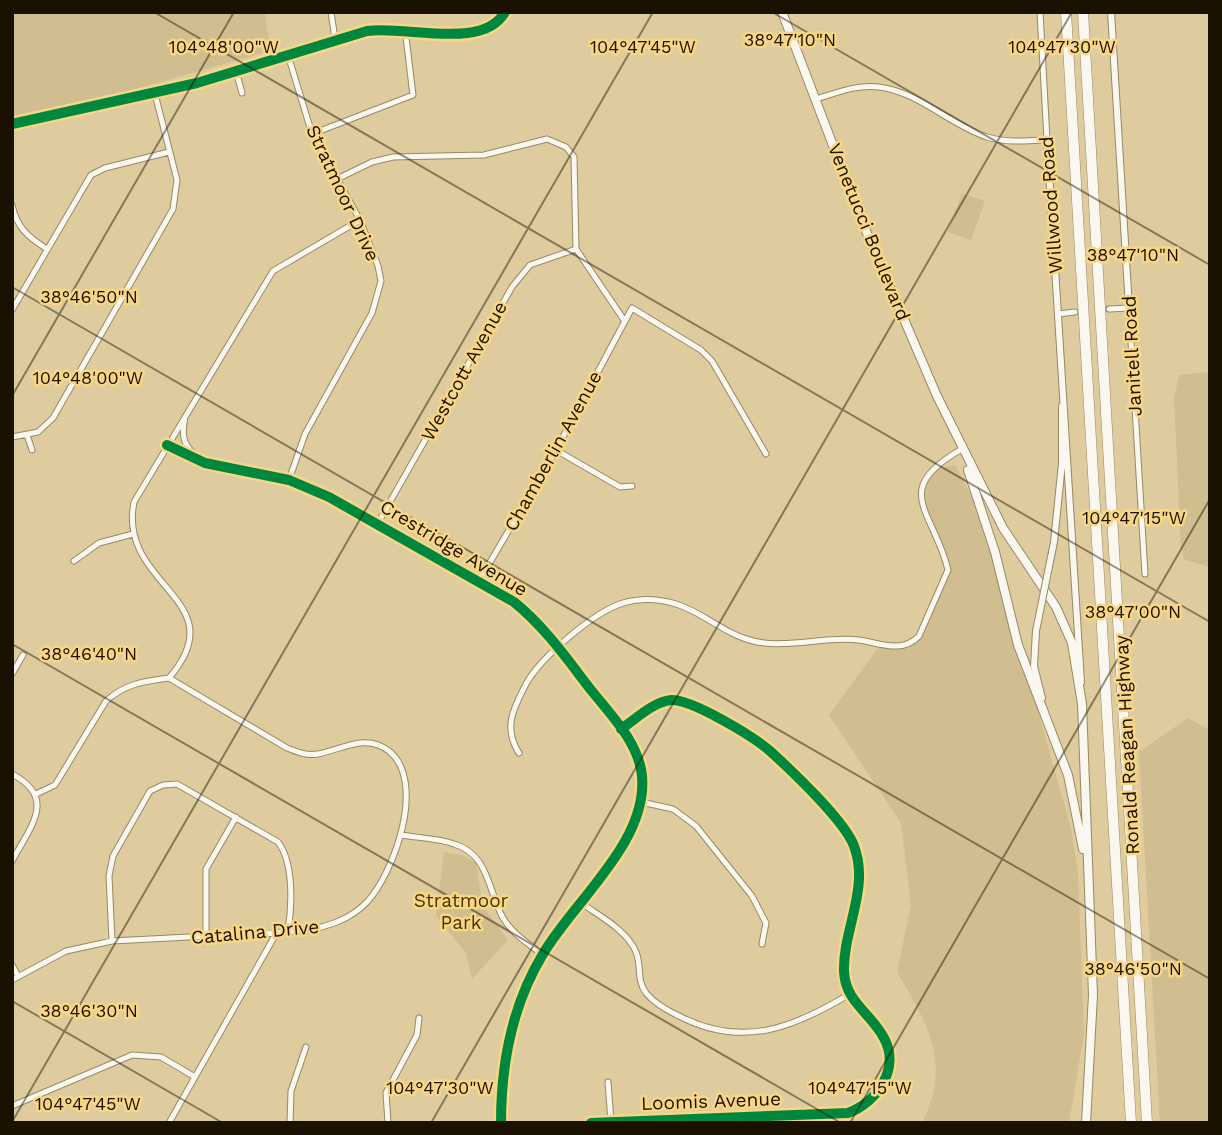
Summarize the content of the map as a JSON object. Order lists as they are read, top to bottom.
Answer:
{
  "streets": {
    "highway": ["Ronald Reagan Highway"],
    "main road": ["Venetucci Boulevard"],
    "street": [
      "Stratmoor Drive",
      "Willwood Road",
      "Janitell Road",
      "Westcott Avenue",
      "Chamberlin Avenue",
      "Crestridge Avenue",
      "Catalina Drive",
      "Loomis Avenue"
    ]
  },
  "crossings": [
    ["Stratmoor Drive", "Crestridge Avenue"],
    ["Willwood Road", "Venetucci Boulevard"],
    ["Westcott Avenue", "Crestridge Avenue"],
    ["Chamberlin Avenue", "Crestridge Avenue"]
  ],
  "parks": ["Stratmoor Park"],
  "coordinates": [
    "38°47'10\"N",
    "104°48'00\"W",
    "104°47'45\"W",
    "104°47'30\"W",
    "38°46'50\"N",
    "104°47'15\"W",
    "38°47'00\"N",
    "38°46'40\"N",
    "38°46'30\"N"
  ]
}
